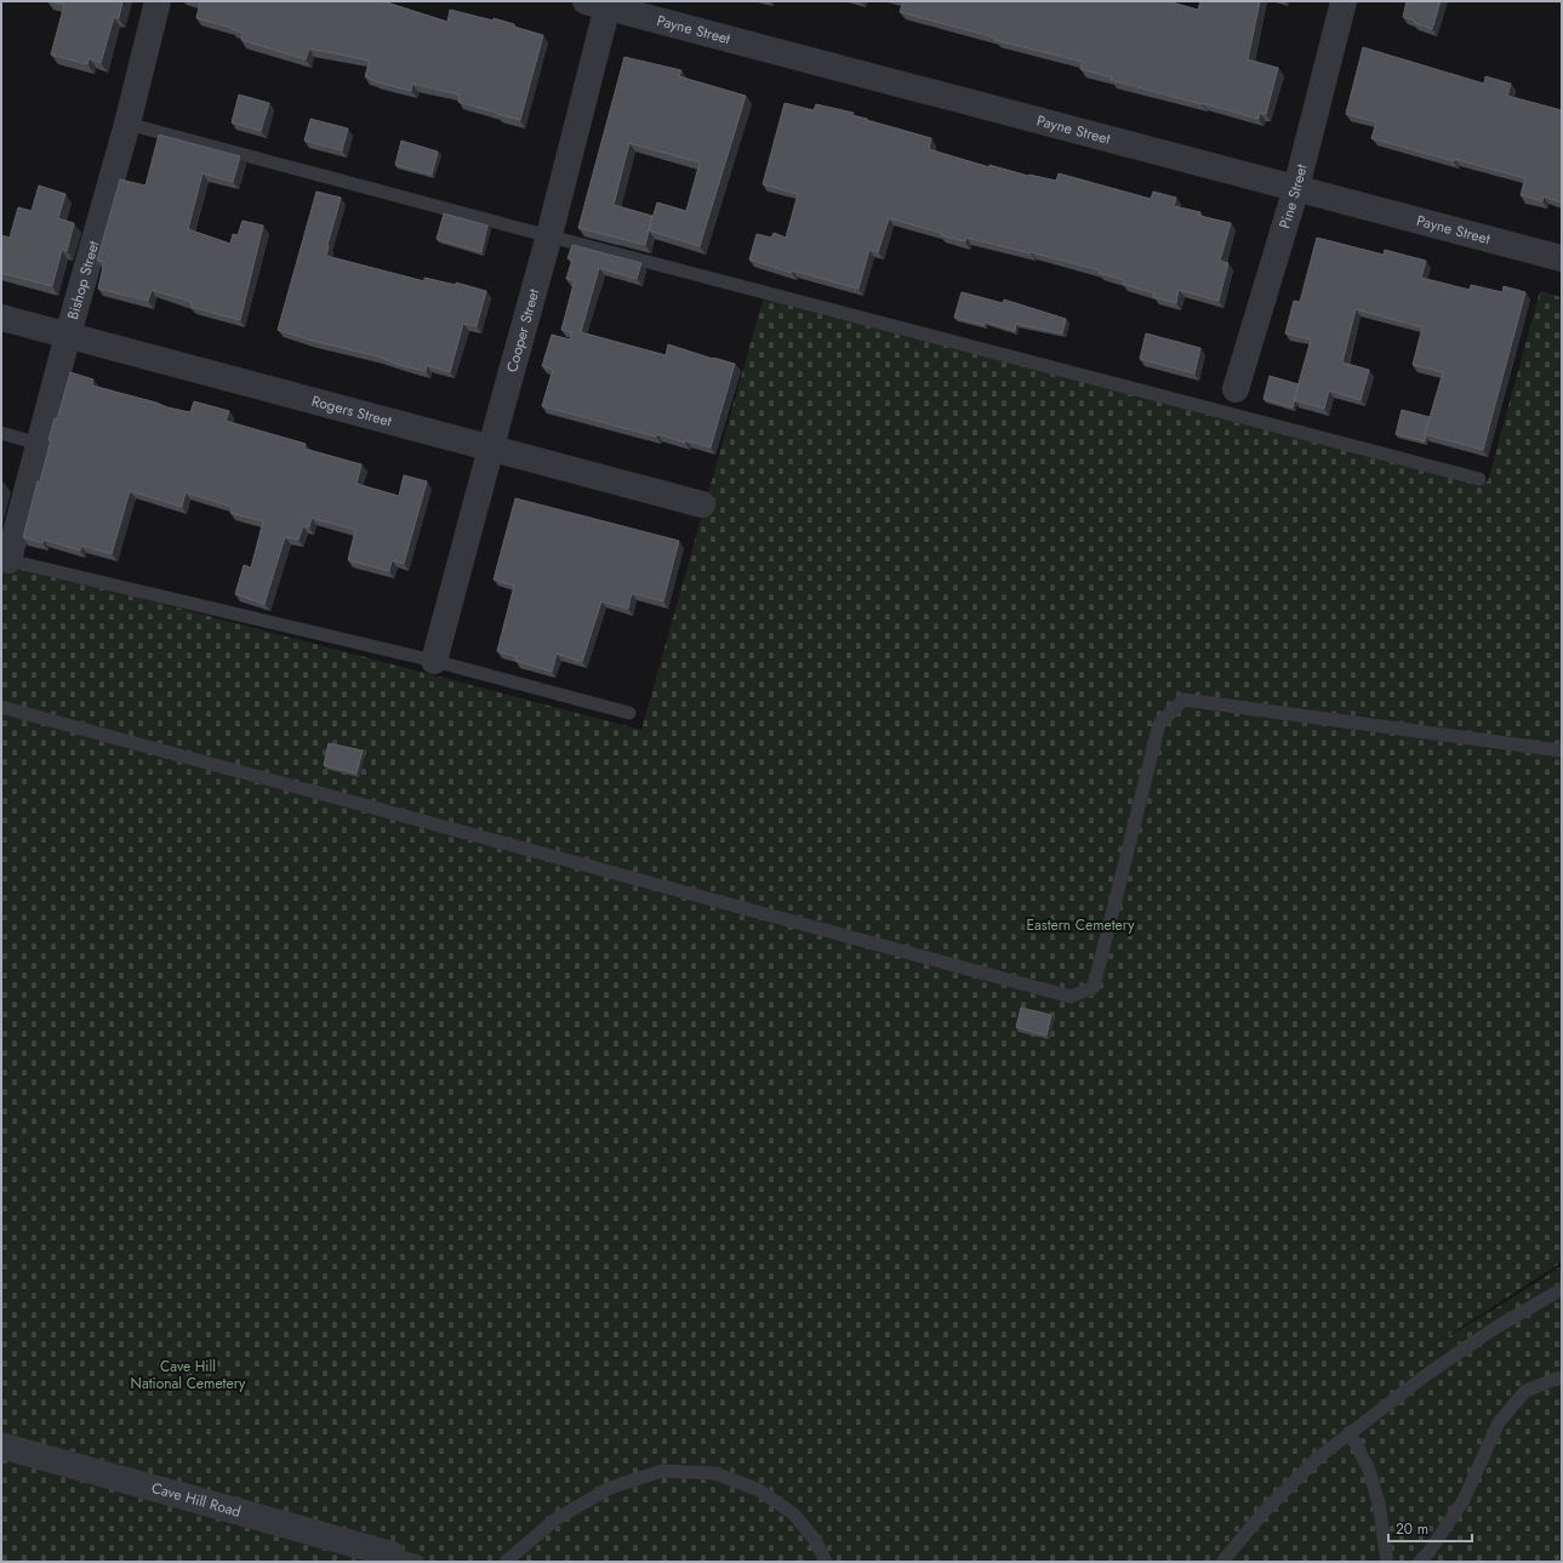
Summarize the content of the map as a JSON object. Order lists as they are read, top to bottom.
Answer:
{
  "streets": {
    "street": [
      "Payne Street",
      "Pine Street",
      "Bishop Street",
      "Cooper Street",
      "Rogers Street",
      "Cave Hill Road"
    ]
  },
  "crossings": [
    ["Payne Street", "Pine Street"],
    ["Payne Street", "Cooper Street"],
    ["Bishop Street", "Rogers Street"],
    ["Cooper Street", "Rogers Street"]
  ],
  "parks": ["Eastern Cemetery", "Cave Hill National Cemetery"],
  "scale_bar": "20 m"
}
